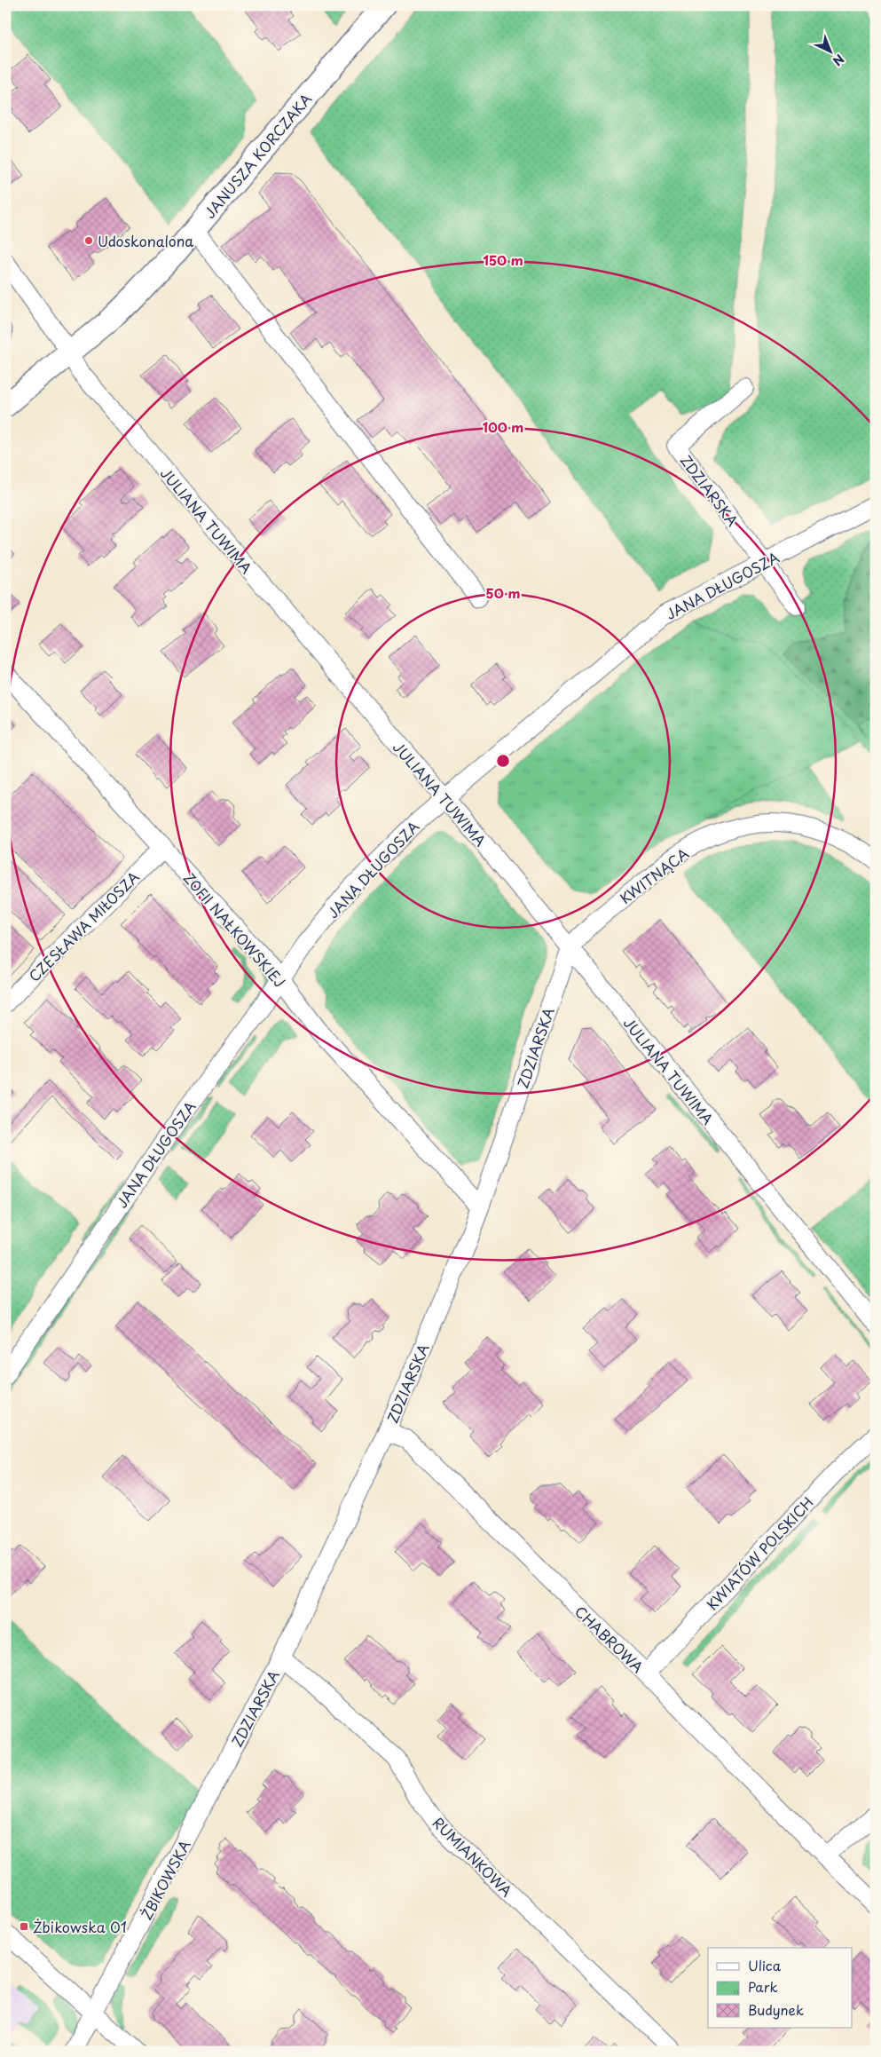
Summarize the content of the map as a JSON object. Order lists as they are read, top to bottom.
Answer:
{
  "streets": {
    "street": [
      "JANUSZA KORCZAKA",
      "ZDZIARSKA",
      "JULIANA TUWIMA",
      "JANA DŁUGOSZA",
      "KWITNĄCA",
      "CZESŁAWA MIŁOSZA",
      "ZOFII NAŁKOWSKIEJ",
      "KWIATÓW POLSKICH",
      "CHABROWA",
      "RUMIANKOWA",
      "ŻBIKOWSKA"
    ]
  },
  "crossings": [
    ["JANUSZA KORCZAKA", "JULIANA TUWIMA"],
    ["ZDZIARSKA", "JULIANA TUWIMA"],
    ["ZDZIARSKA", "JANA DŁUGOSZA"],
    ["ZDZIARSKA", "KWITNĄCA"],
    ["ZDZIARSKA", "ZOFII NAŁKOWSKIEJ"],
    ["ZDZIARSKA", "CHABROWA"],
    ["ZDZIARSKA", "RUMIANKOWA"],
    ["ZDZIARSKA", "ŻBIKOWSKA"],
    ["JULIANA TUWIMA", "JANA DŁUGOSZA"],
    ["JULIANA TUWIMA", "KWITNĄCA"],
    ["JANA DŁUGOSZA", "ZOFII NAŁKOWSKIEJ"],
    ["CZESŁAWA MIŁOSZA", "ZOFII NAŁKOWSKIEJ"],
    ["KWIATÓW POLSKICH", "CHABROWA"]
  ],
  "places": {
    "other": ["Udoskonalona"],
    "transit": ["Żbikowska 01"]
  },
  "legend": ["Ulica", "Park", "Budynek"],
  "north": "bottom right",
  "rings": ["150 m", "100 m", "50 m"]
}
